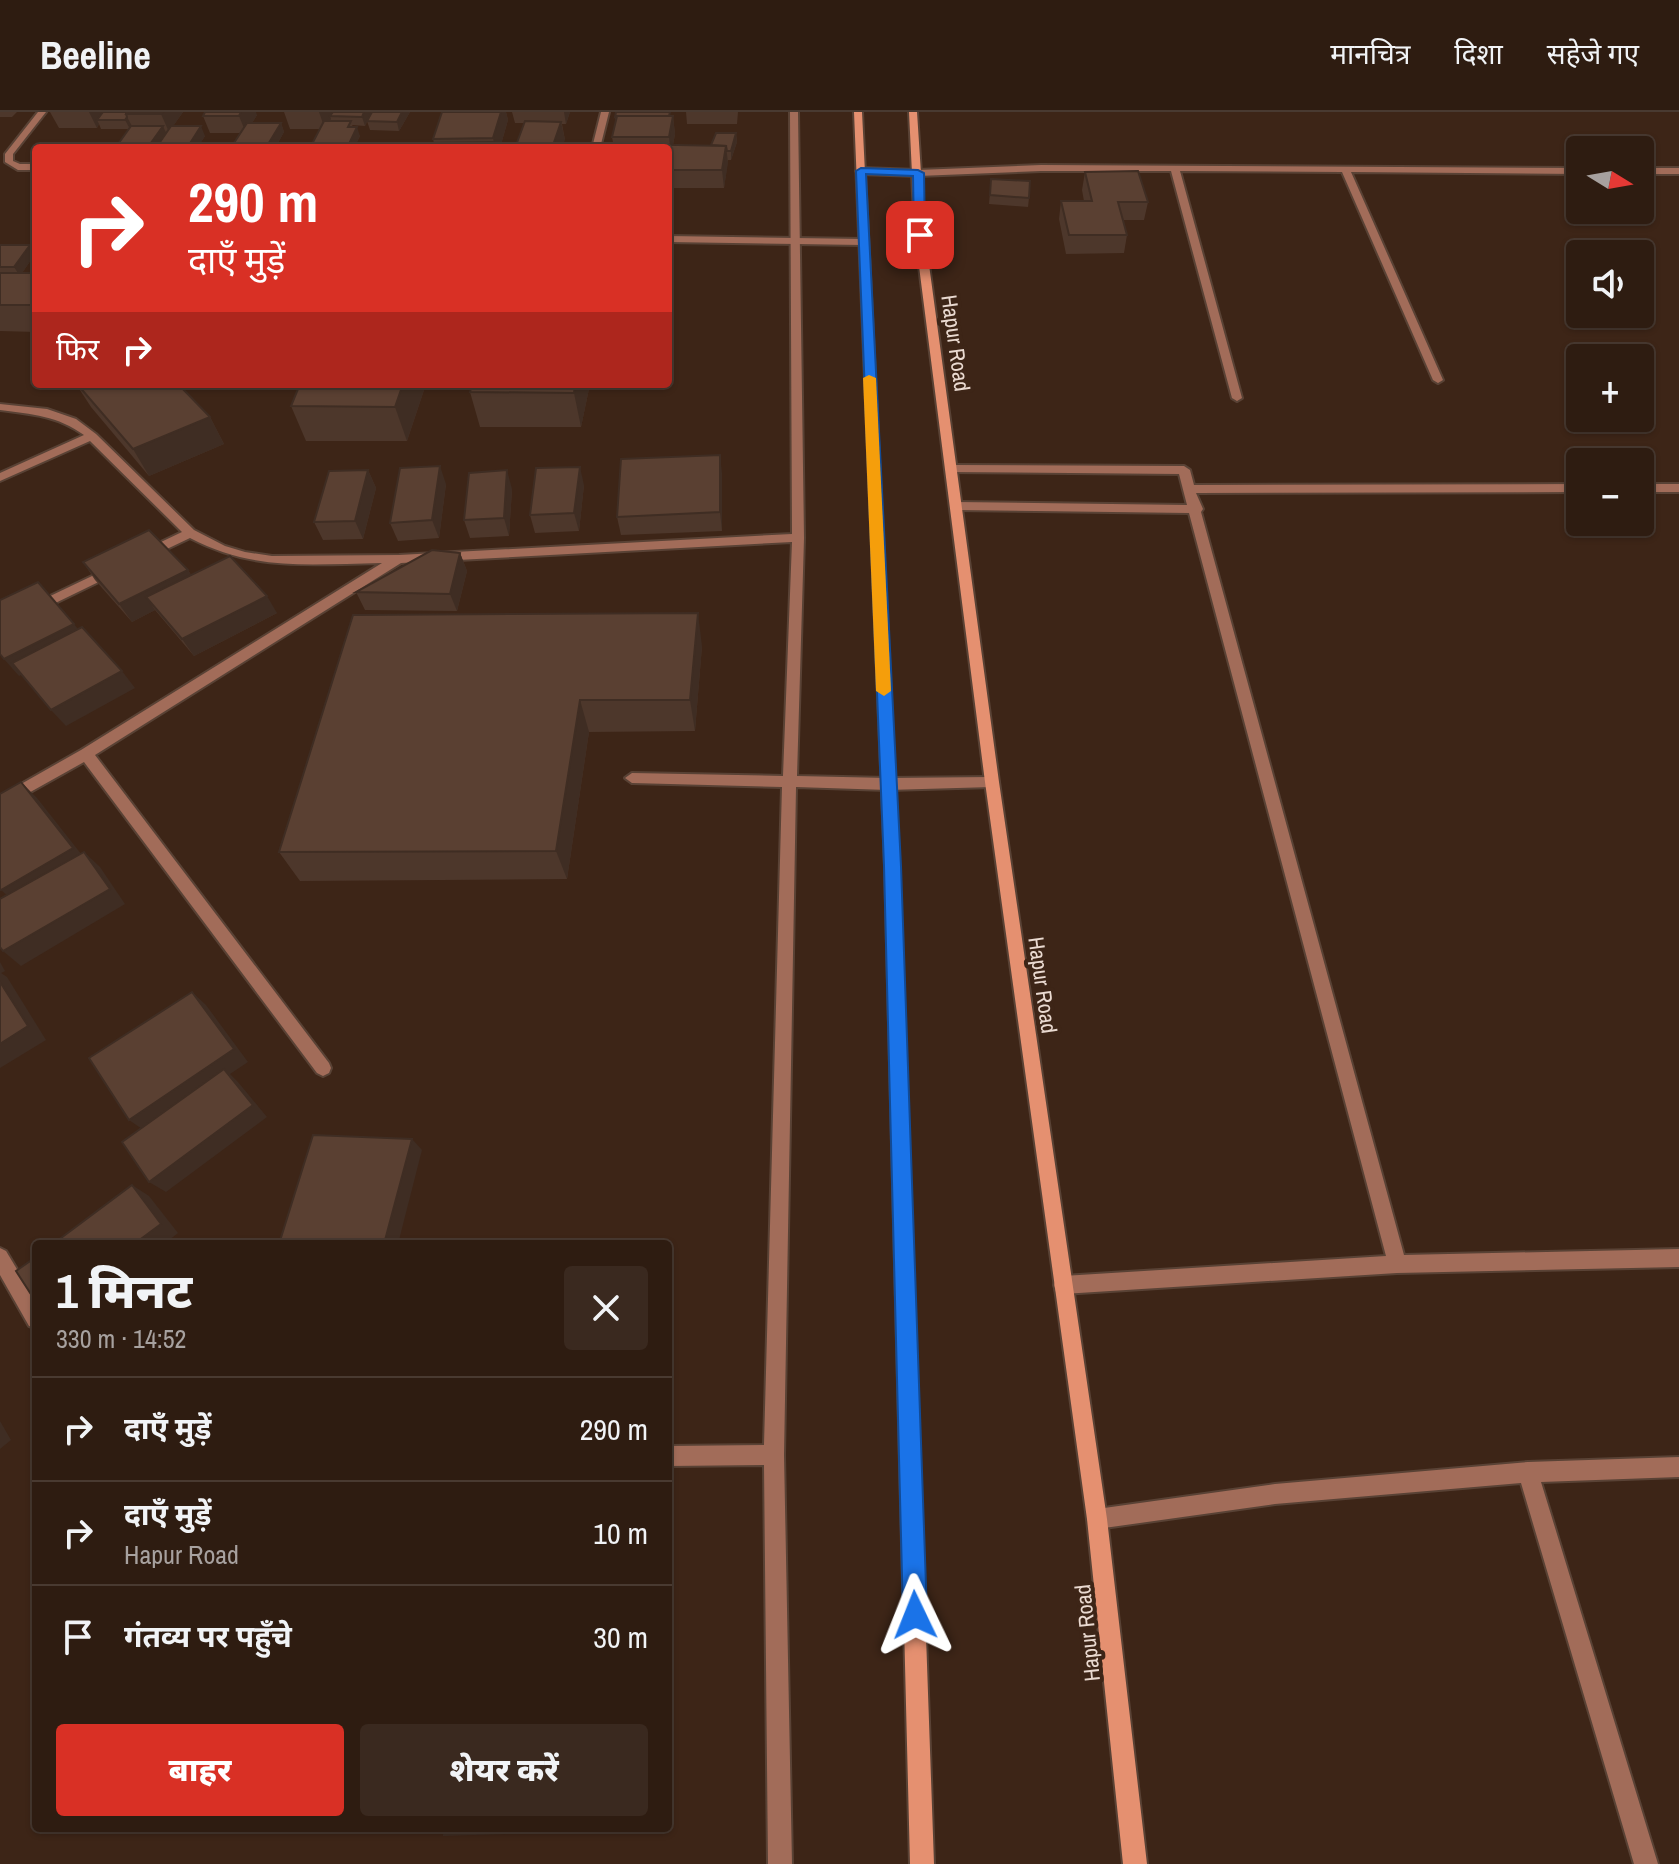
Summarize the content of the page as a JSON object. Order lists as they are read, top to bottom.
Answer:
{
  "streets": {
    "main road": ["Hapur Road"]
  },
  "north": "right",
  "page": {
    "header": "Beeline",
    "nav": ["मानचित्र", "दिशा", "सहेजे गए"],
    "map_buttons": ["+", "−"],
    "turn": ["290 m", "दाएँ मुड़ें"],
    "then": "फिर",
    "heading": ["1 मिनट", "330 m · 14:52"],
    "list": [
      {
        "name": "दाएँ मुड़ें",
        "value": "290 m"
      },
      {
        "name": "दाएँ मुड़ें",
        "note": "Hapur Road",
        "value": "10 m"
      },
      {
        "name": "गंतव्य पर पहुँचे",
        "value": "30 m"
      }
    ],
    "buttons": ["बाहर", "शेयर करें"]
  }
}
